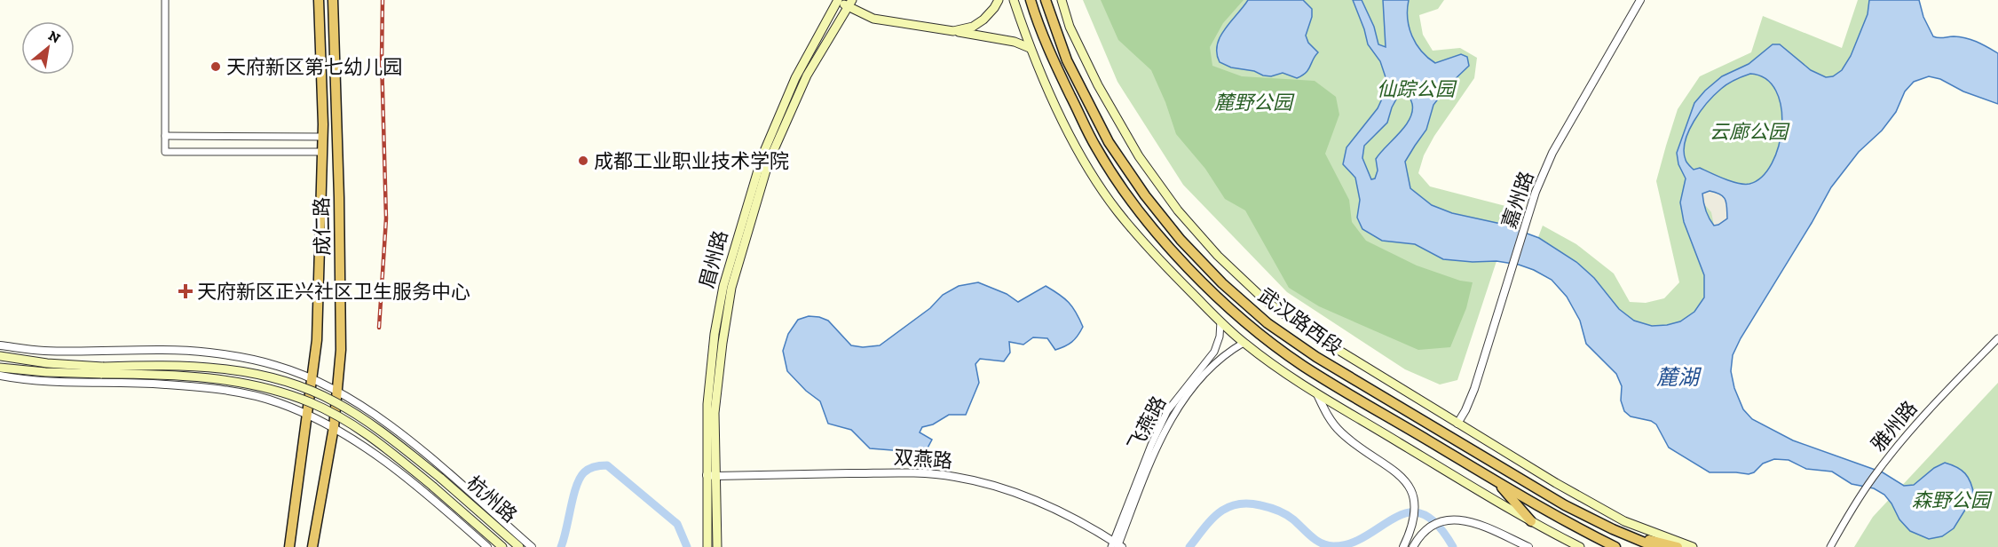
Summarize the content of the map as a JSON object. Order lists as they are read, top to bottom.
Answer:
{
  "streets": {
    "highway": ["成仁路", "武汉路西段"],
    "main road": ["眉州路", "杭州路"],
    "street": [
      "嘉州路",
      "飞燕路",
      "雅州路",
      "双燕路"
    ]
  },
  "crossings": [
    ["眉州路", "双燕路"],
    ["飞燕路", "双燕路"]
  ],
  "water": ["麓湖"],
  "parks": [
    "仙踪公园",
    "麓野公园",
    "云廊公园",
    "森野公园"
  ],
  "places": {
    "other": ["天府新区第七幼儿园", "成都工业职业技术学院"],
    "health": ["天府新区正兴社区卫生服务中心"]
  },
  "north": "top right"
}
